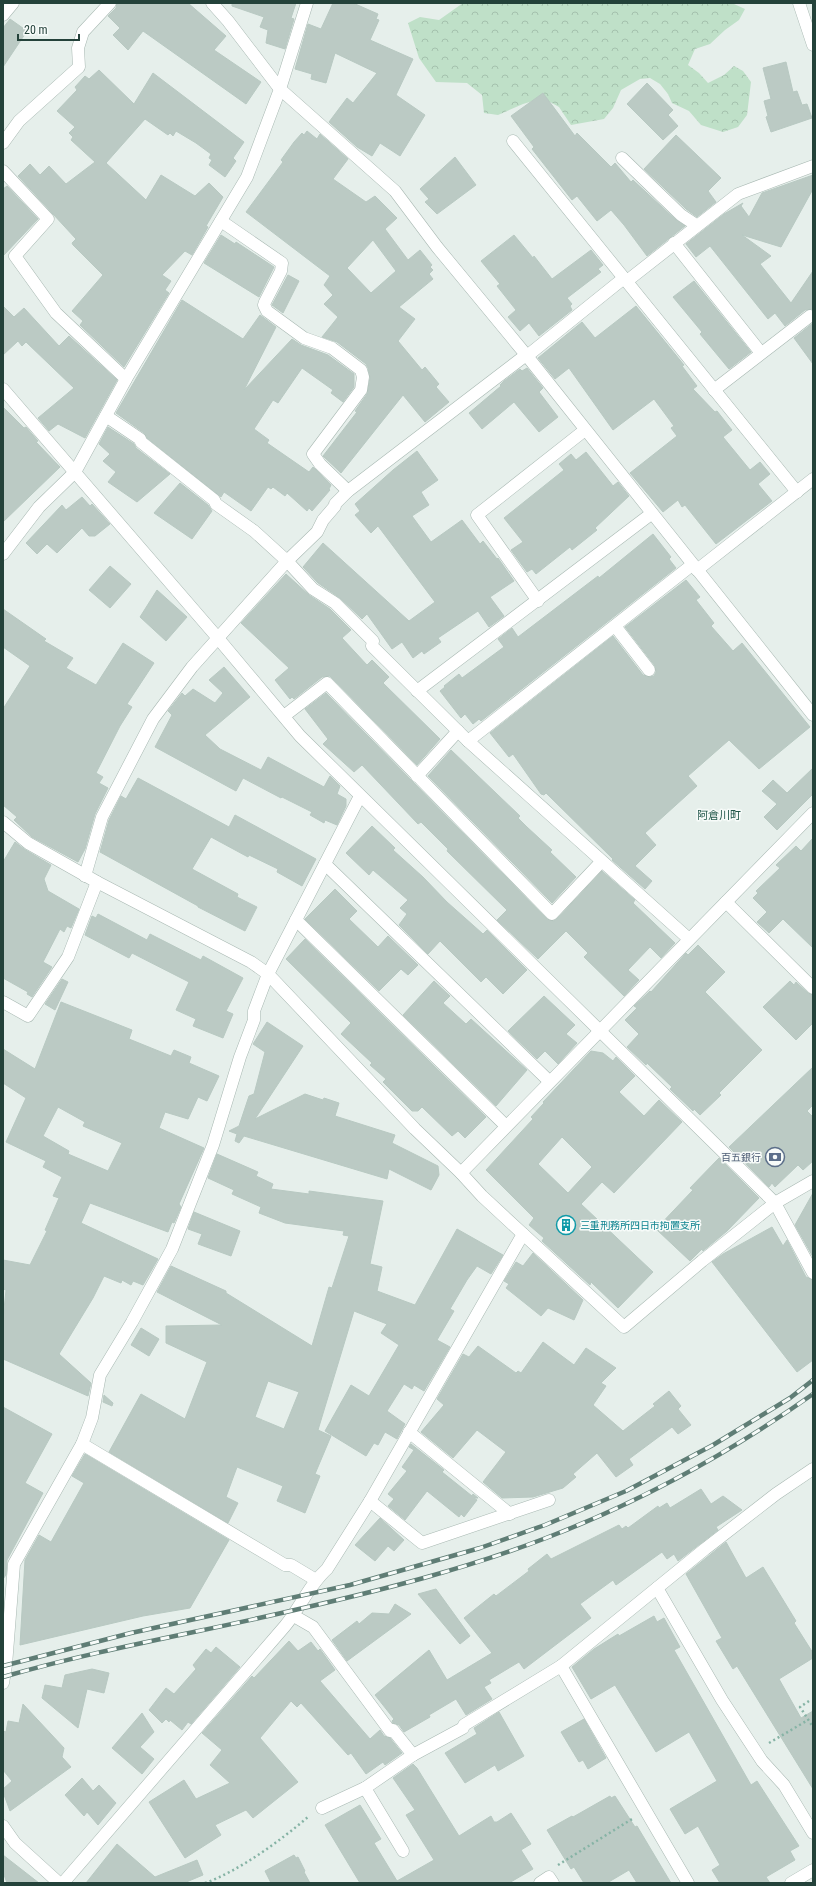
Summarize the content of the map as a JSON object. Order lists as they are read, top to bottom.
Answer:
{
  "districts": ["阿倉川町"],
  "places": {
    "bank": ["百五銀行"],
    "building": ["三重刑務所四日市拘置支所"]
  },
  "scale_bar": "20 m"
}
